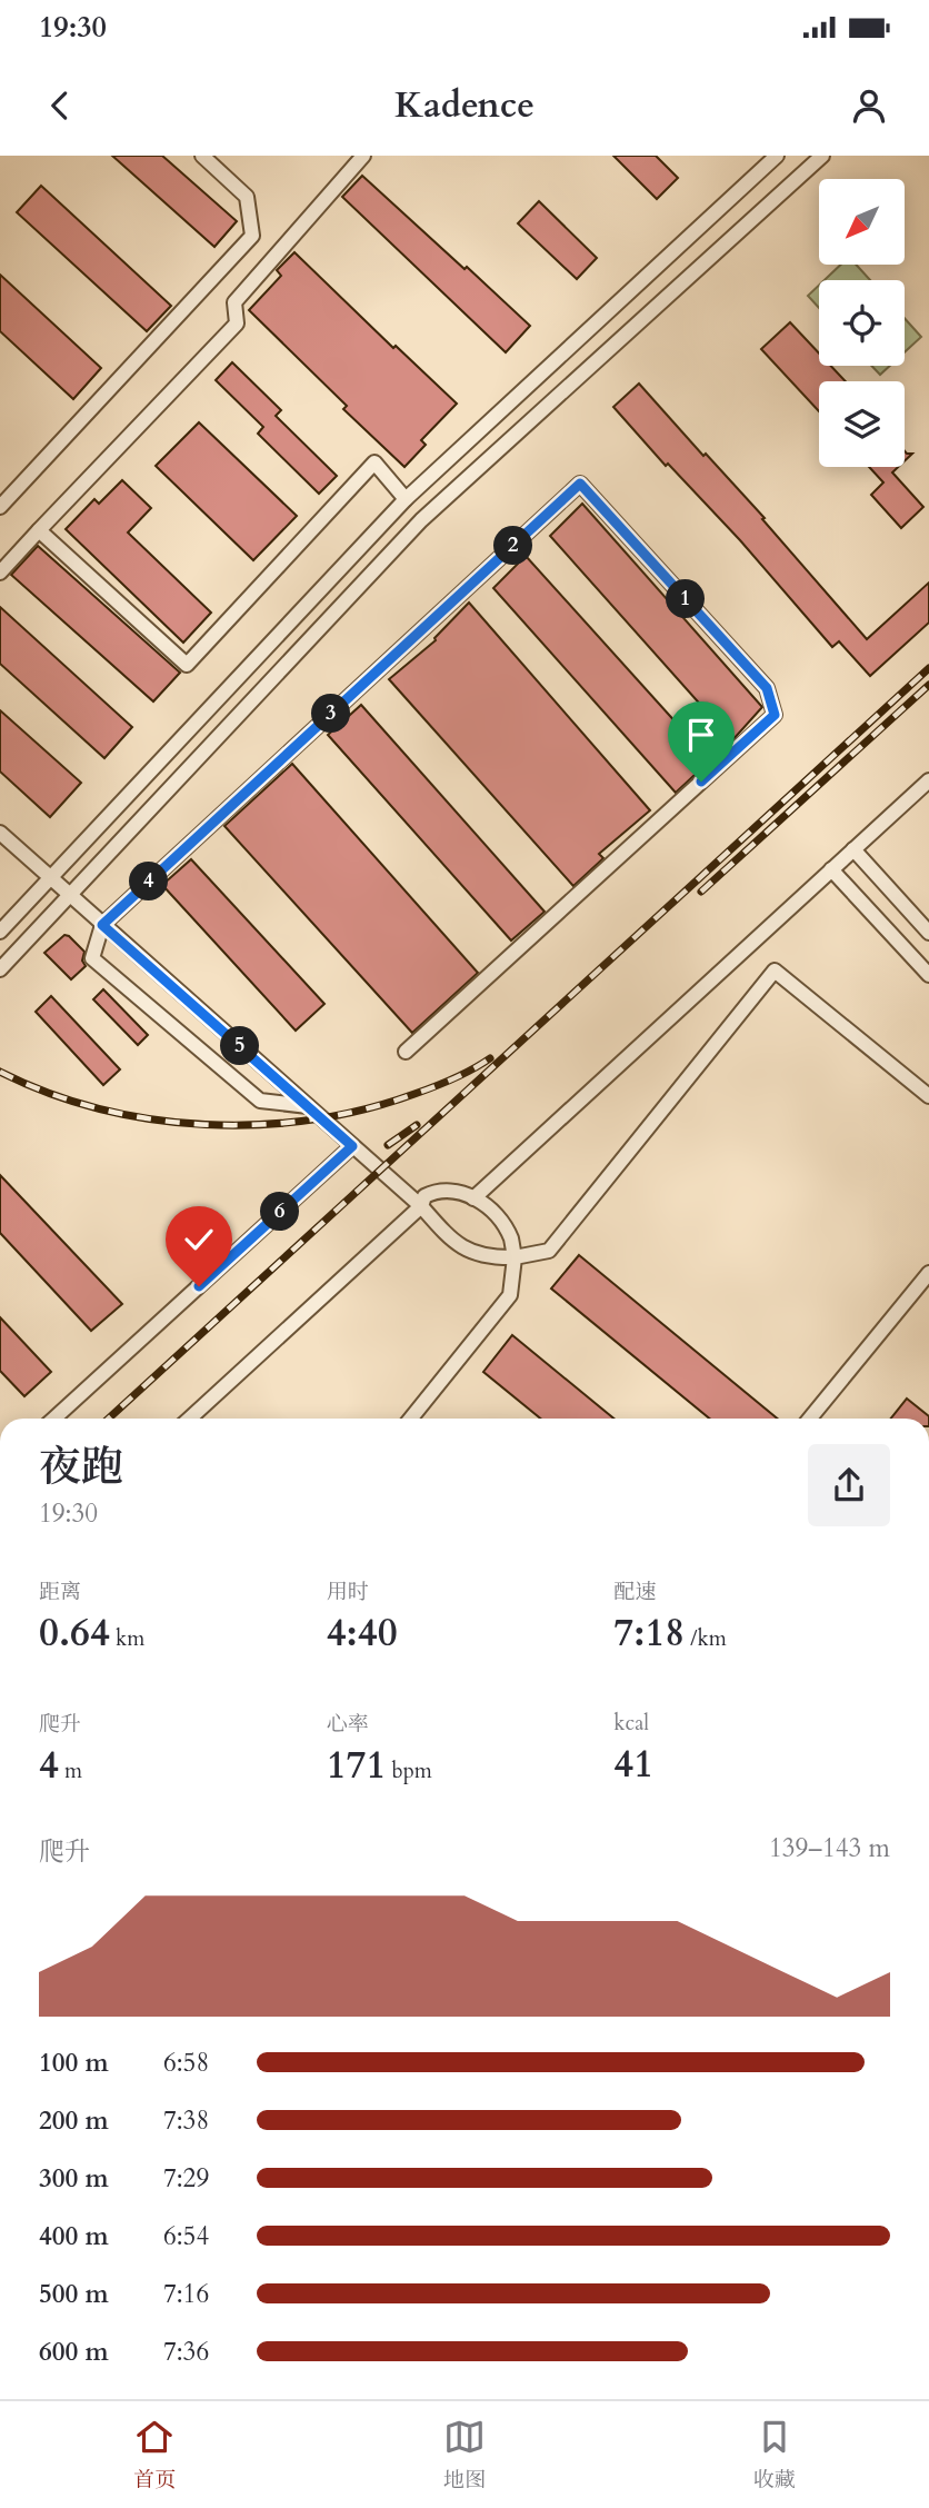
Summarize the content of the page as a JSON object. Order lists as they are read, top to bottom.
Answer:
{
  "north": "bottom left",
  "page": {
    "status": "19:30",
    "header": "Kadence",
    "pins": [
      "2",
      "1",
      "3",
      "4",
      "5",
      "6"
    ],
    "heading": ["夜跑", "19:30"],
    "stats": [
      ["距离", "0.64 km"],
      ["用时", "4:40"],
      ["配速", "7:18 /km"],
      ["爬升", "4 m"],
      ["心率", "171 bpm"],
      ["kcal", "41"]
    ],
    "chart": ["爬升", "139–143 m"],
    "list": [
      {
        "name": "100 m",
        "note": "6:58"
      },
      {
        "name": "200 m",
        "note": "7:38"
      },
      {
        "name": "300 m",
        "note": "7:29"
      },
      {
        "name": "400 m",
        "note": "6:54"
      },
      {
        "name": "500 m",
        "note": "7:16"
      },
      {
        "name": "600 m",
        "note": "7:36"
      }
    ],
    "tabs": ["首页", "地图", "收藏"]
  }
}
